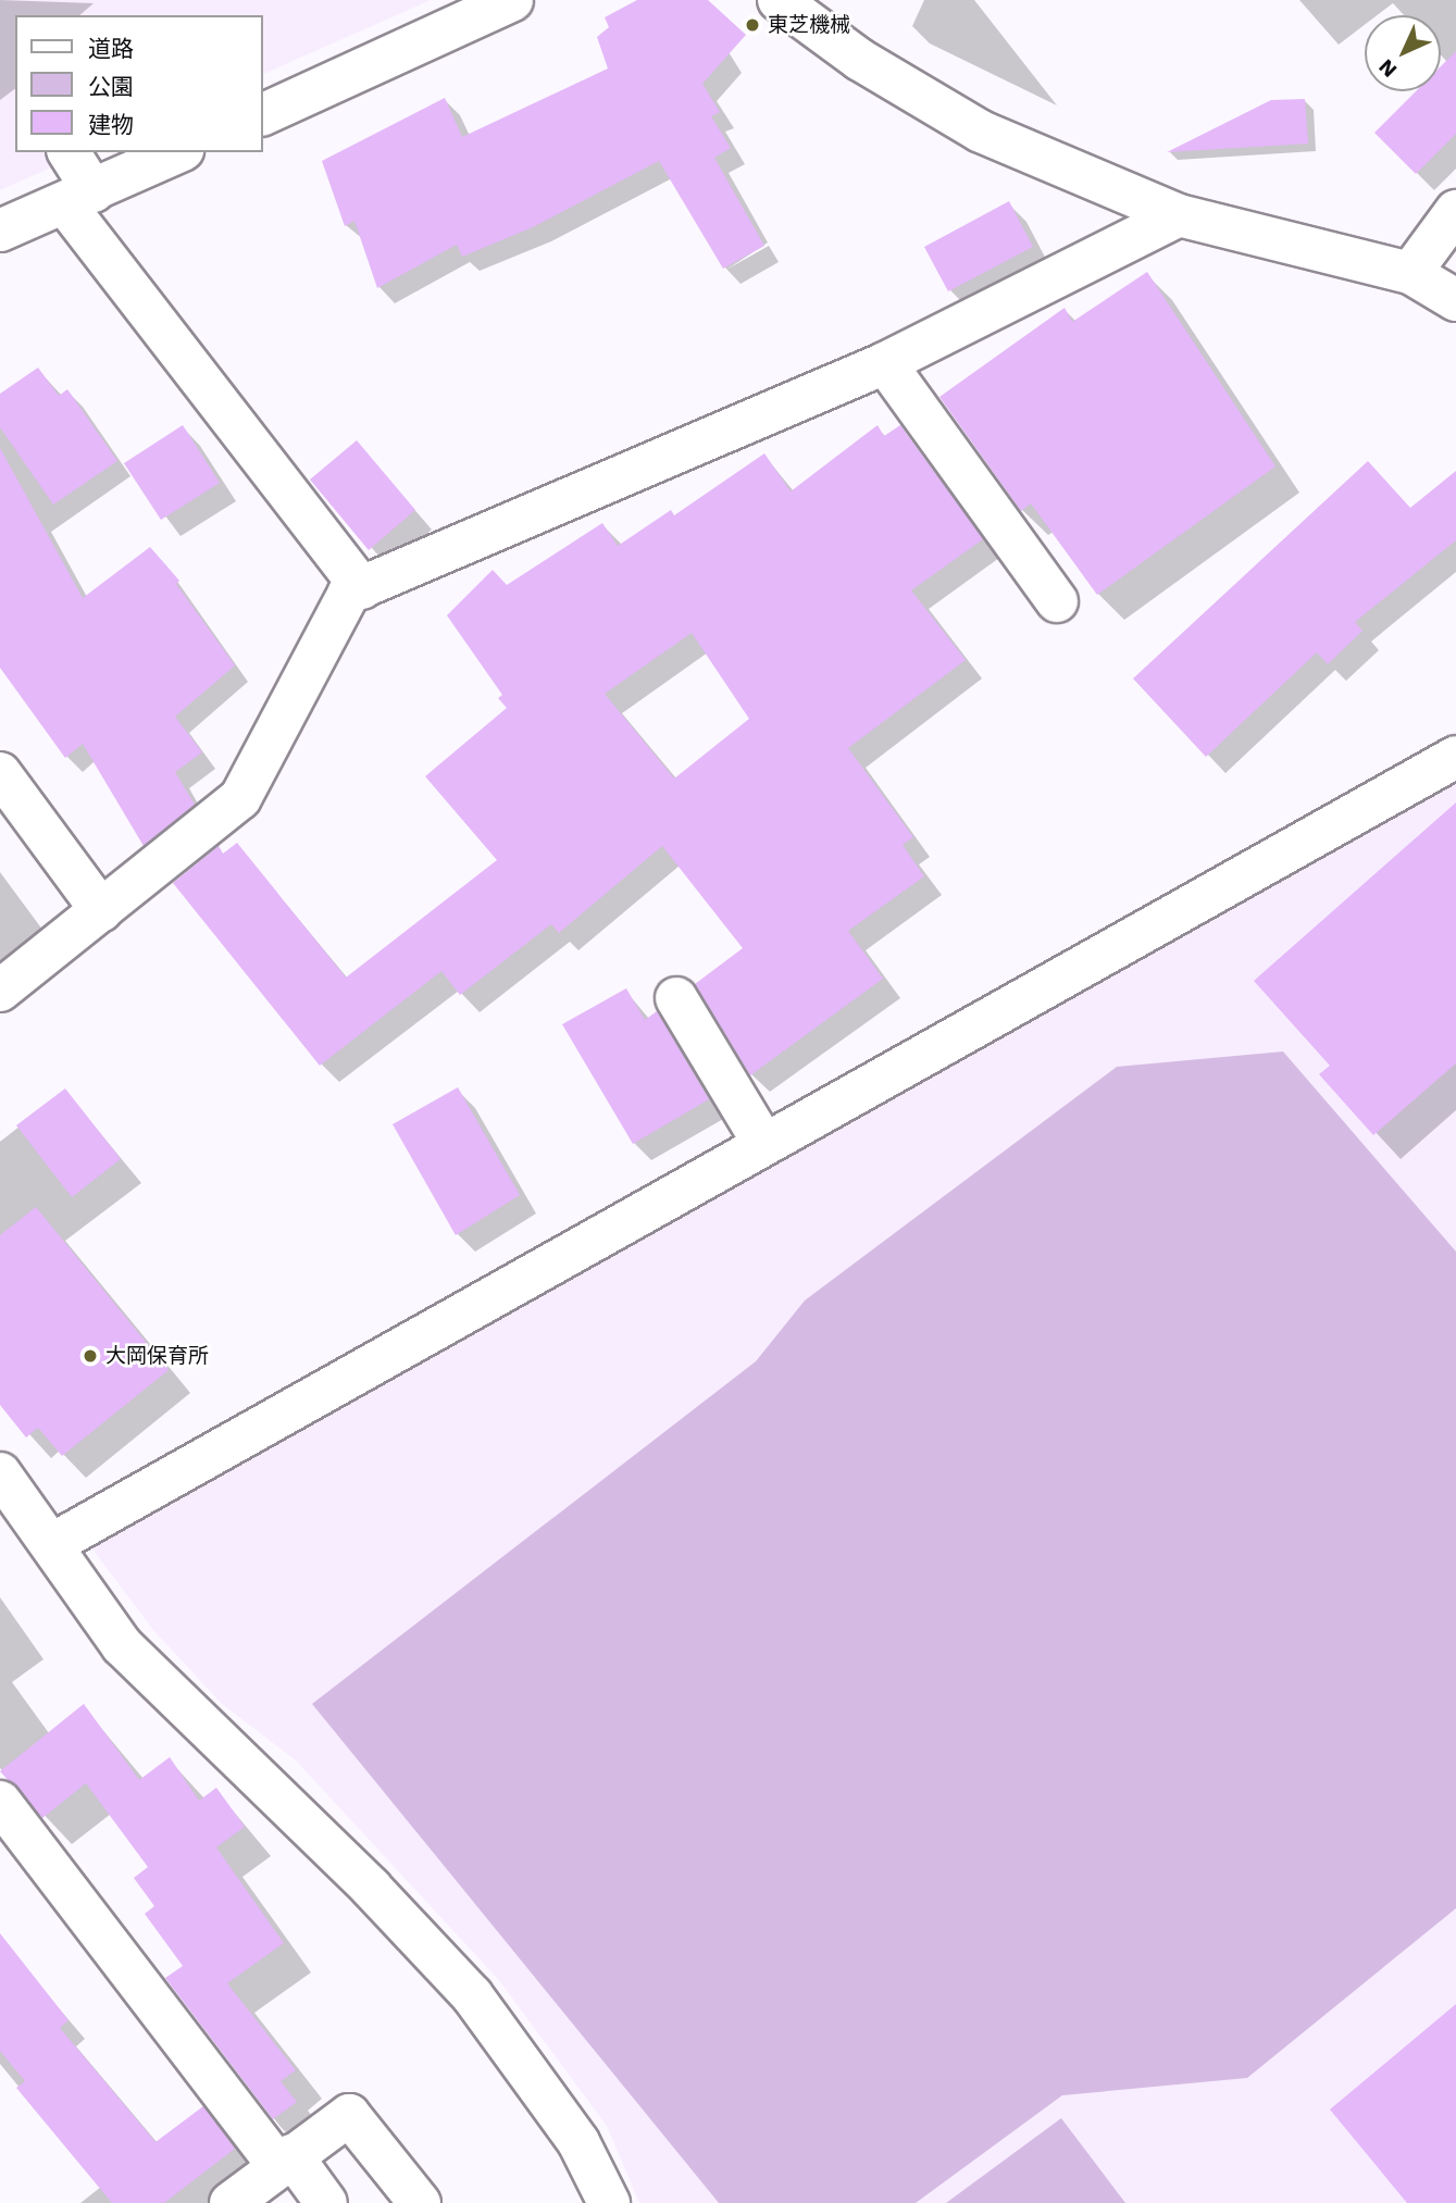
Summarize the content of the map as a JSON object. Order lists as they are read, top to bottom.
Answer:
{
  "places": ["東芝機械", "大岡保育所"],
  "legend": ["道路", "公園", "建物"],
  "north": "bottom left"
}
